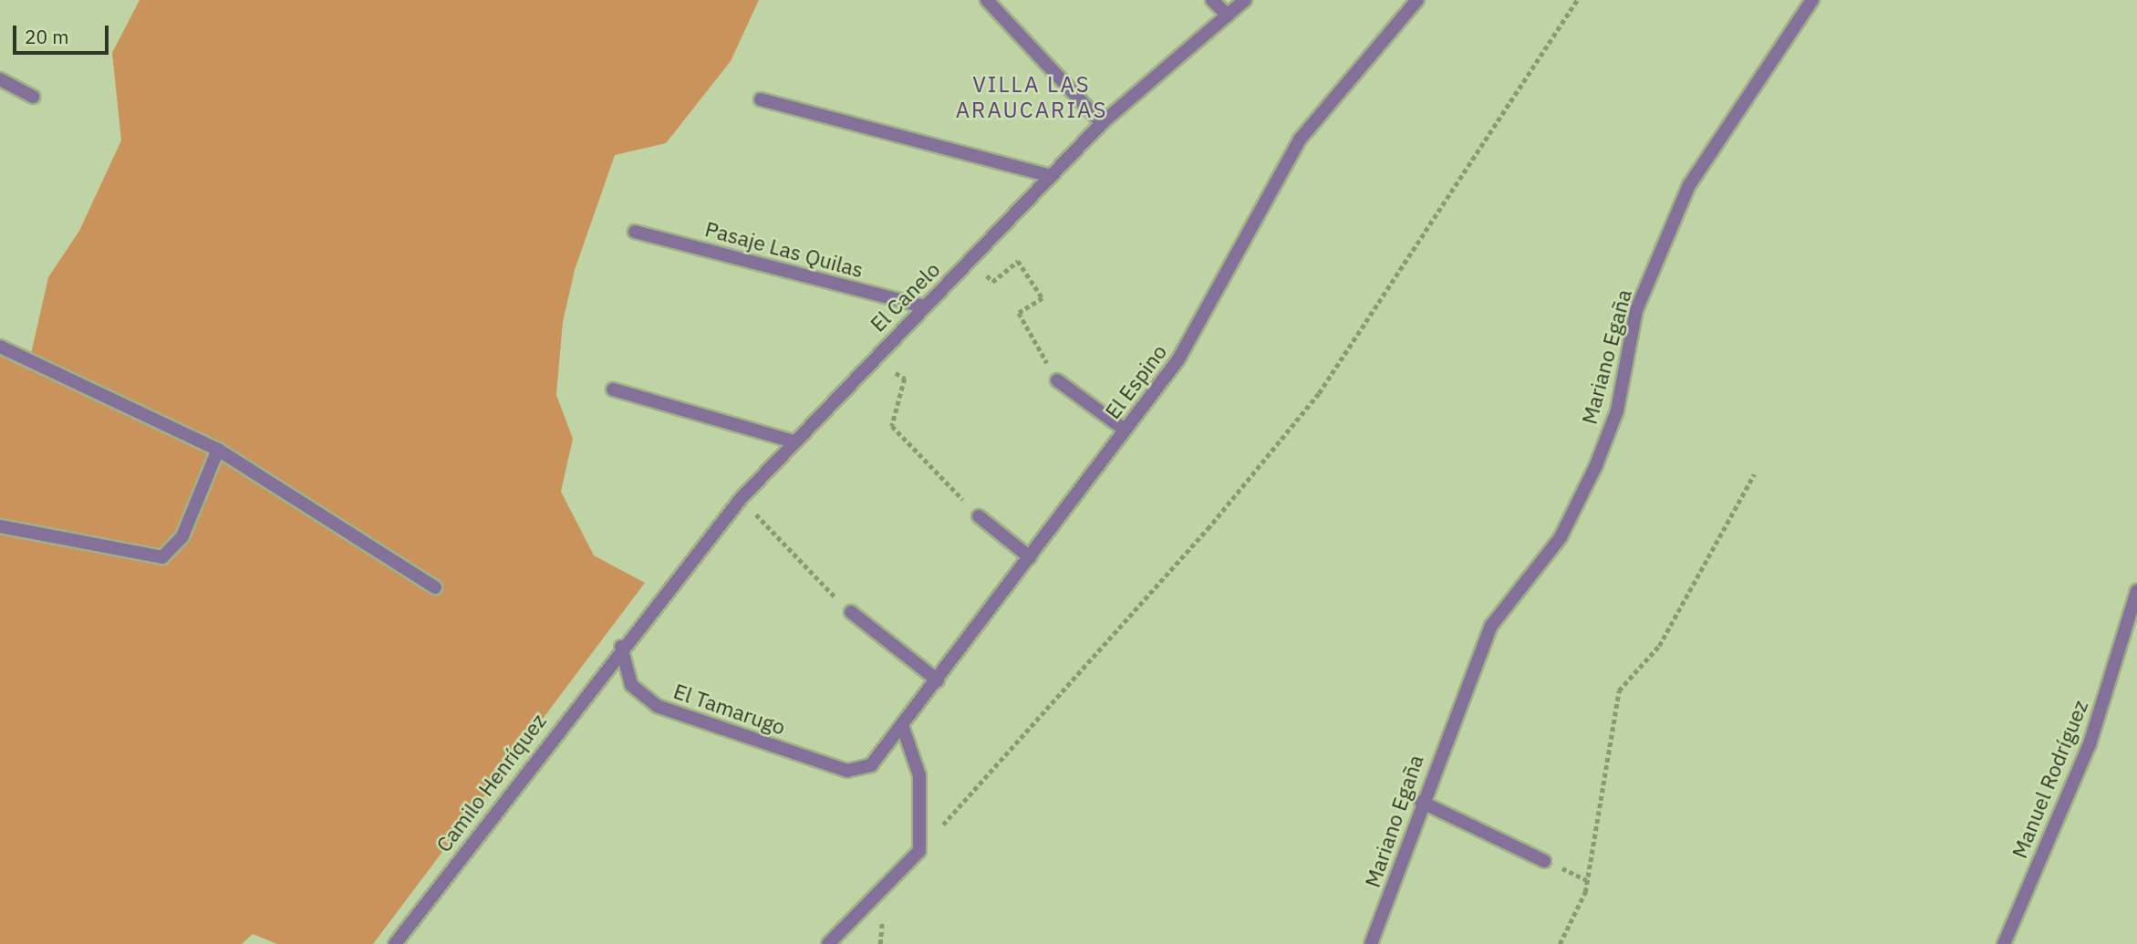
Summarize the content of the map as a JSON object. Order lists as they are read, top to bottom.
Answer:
{
  "streets": {
    "street": [
      "Pasaje Las Quilas",
      "El Canelo",
      "Mariano Egaña",
      "El Espino",
      "El Tamarugo",
      "Manuel Rodríguez",
      "Camilo Henríquez"
    ]
  },
  "crossings": [
    ["Pasaje Las Quilas", "El Canelo"],
    ["El Canelo", "El Tamarugo"],
    ["El Canelo", "Camilo Henríquez"],
    ["El Espino", "El Tamarugo"],
    ["El Tamarugo", "Camilo Henríquez"]
  ],
  "districts": ["VILLA LAS ARAUCARIAS"],
  "scale_bar": "20 m"
}
